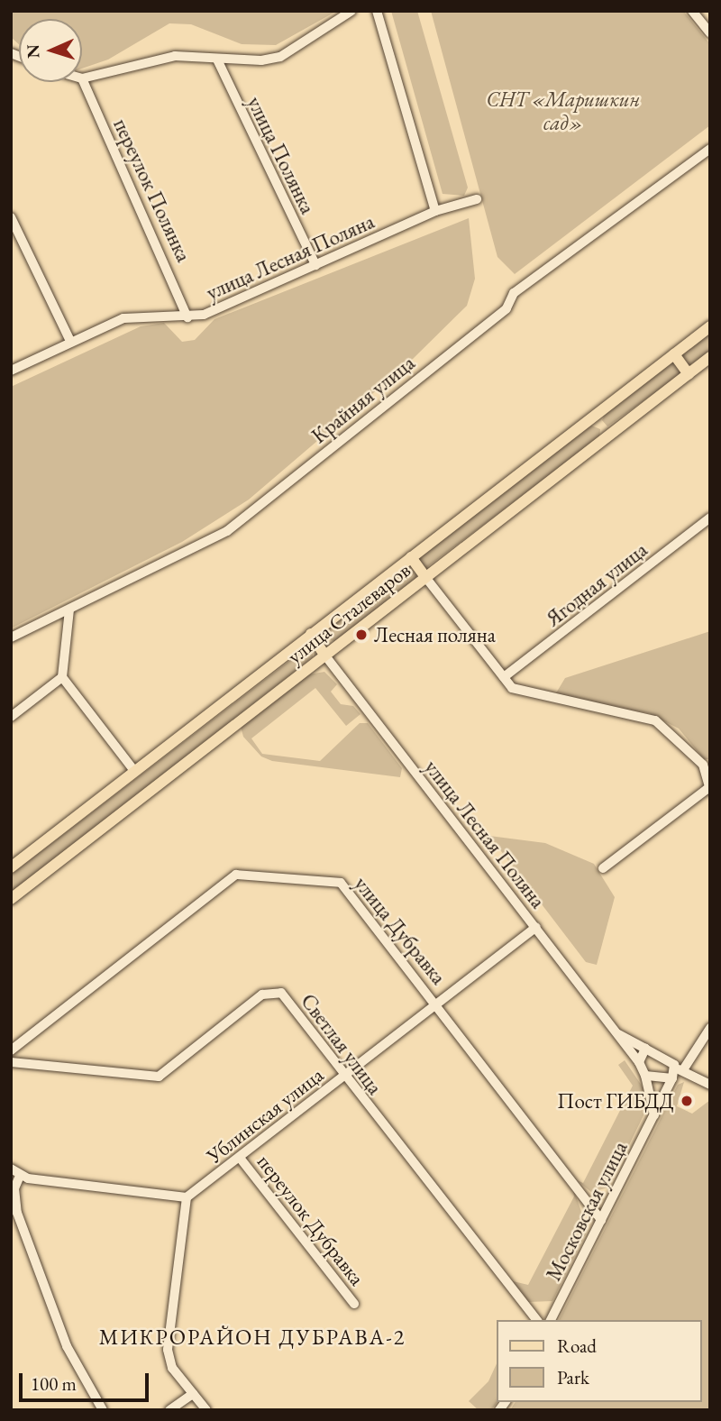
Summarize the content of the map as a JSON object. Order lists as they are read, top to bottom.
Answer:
{
  "streets": {
    "main road": ["улица Сталеваров"],
    "street": [
      "улица Полянка",
      "переулок Полянка",
      "улица Лесная Поляна",
      "Крайняя улица",
      "Ягодная улица",
      "улица Дубравка",
      "Светлая улица",
      "Ублинская улица",
      "Московская улица",
      "переулок Дубравка"
    ]
  },
  "crossings": [
    ["улица Полянка", "улица Лесная Поляна"],
    ["переулок Полянка", "улица Лесная Поляна"],
    ["улица Лесная Поляна", "улица Сталеваров"],
    ["улица Лесная Поляна", "Ублинская улица"],
    ["улица Лесная Поляна", "Московская улица"],
    ["улица Дубравка", "Ублинская улица"],
    ["улица Дубравка", "Московская улица"],
    ["Светлая улица", "Ублинская улица"],
    ["Ублинская улица", "переулок Дубравка"]
  ],
  "districts": ["МИКРОРАЙОН ДУБРАВА-2"],
  "parks": ["СНТ «Маришкин сад»"],
  "places": ["Лесная поляна", "Пост ГИБДД"],
  "legend": ["Road", "Park"],
  "scale_bar": "100 m",
  "north": "left"
}
